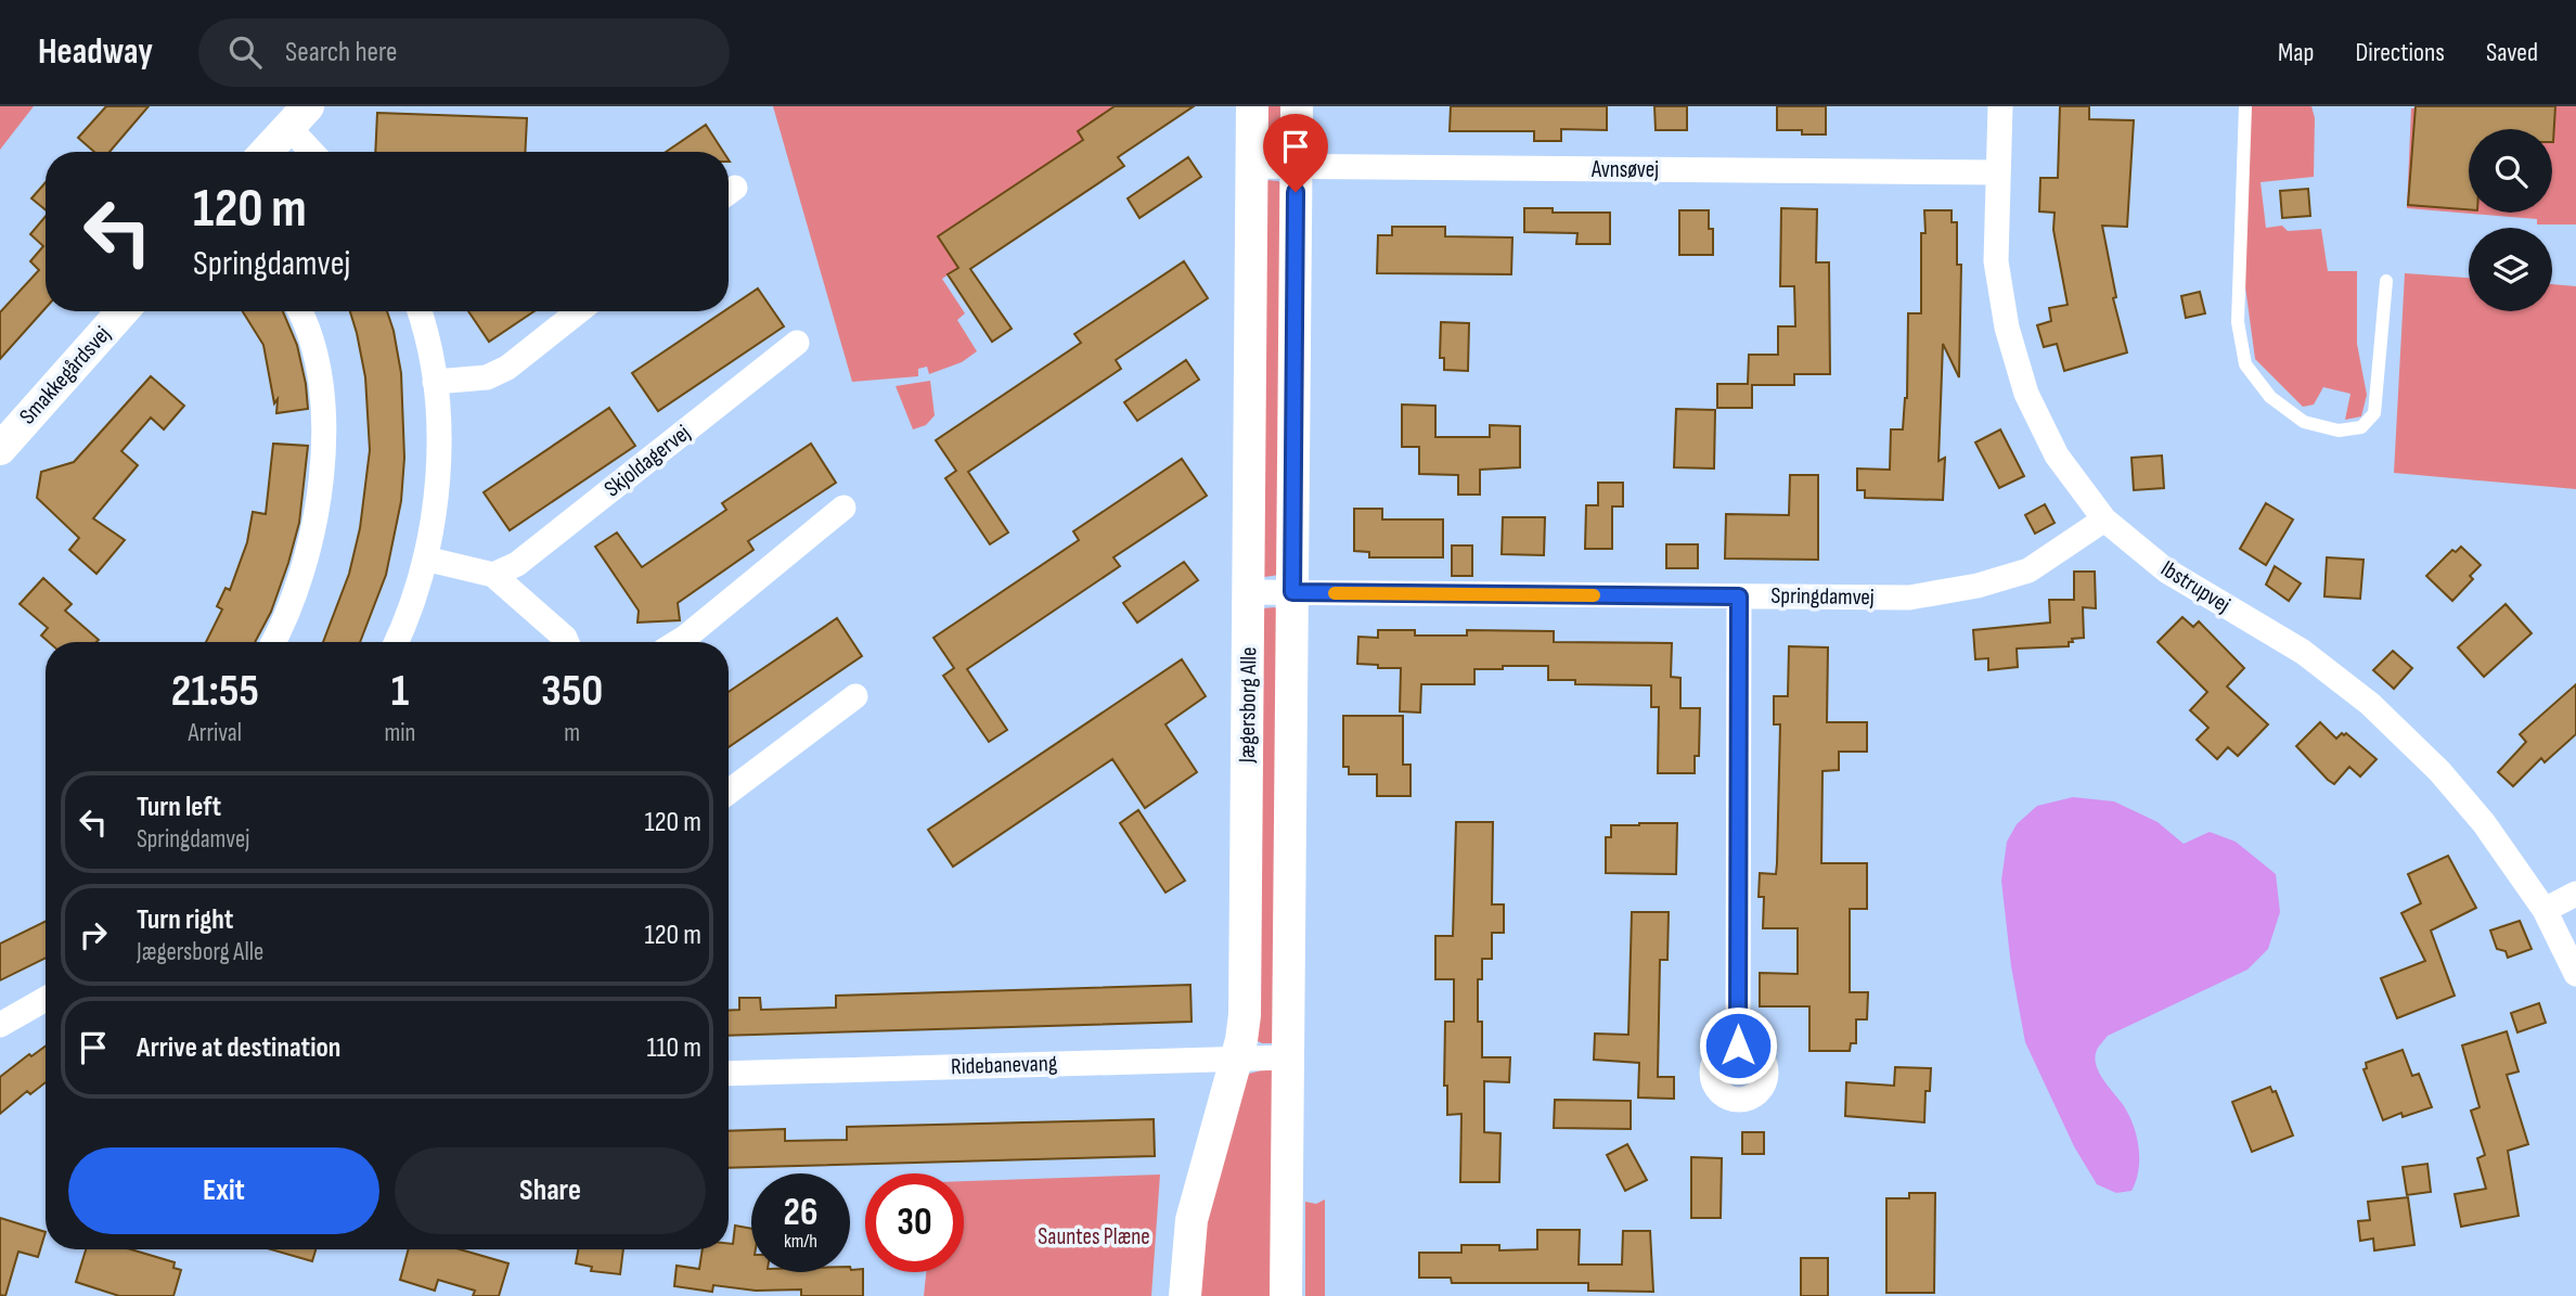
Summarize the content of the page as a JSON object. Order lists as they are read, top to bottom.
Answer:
{
  "streets": {
    "street": [
      "Avnsøvej",
      "Smakkegårdsvej",
      "Skjoldagervej",
      "Ibstrupvej",
      "Springdamvej",
      "Jægersborg Alle",
      "Ridebanevang"
    ]
  },
  "crossings": [
    ["Avnsøvej", "Ibstrupvej"],
    ["Avnsøvej", "Jægersborg Alle"],
    ["Ibstrupvej", "Springdamvej"],
    ["Springdamvej", "Jægersborg Alle"],
    ["Jægersborg Alle", "Ridebanevang"]
  ],
  "parks": ["Sauntes Plæne"],
  "page": {
    "header": "Headway",
    "search": "Search here",
    "nav": ["Map", "Directions", "Saved"],
    "turn": ["120 m", "Springdamvej"],
    "eta": [
      "21:55",
      "Arrival",
      "1",
      "min",
      "350",
      "m"
    ],
    "list": [
      {
        "name": "Turn left",
        "note": "Springdamvej",
        "value": "120 m"
      },
      {
        "name": "Turn right",
        "note": "Jægersborg Alle",
        "value": "120 m"
      },
      {
        "name": "Arrive at destination",
        "value": "110 m"
      }
    ],
    "buttons": ["Exit", "Share"],
    "speed": "26 km/h",
    "limit": "30"
  }
}
